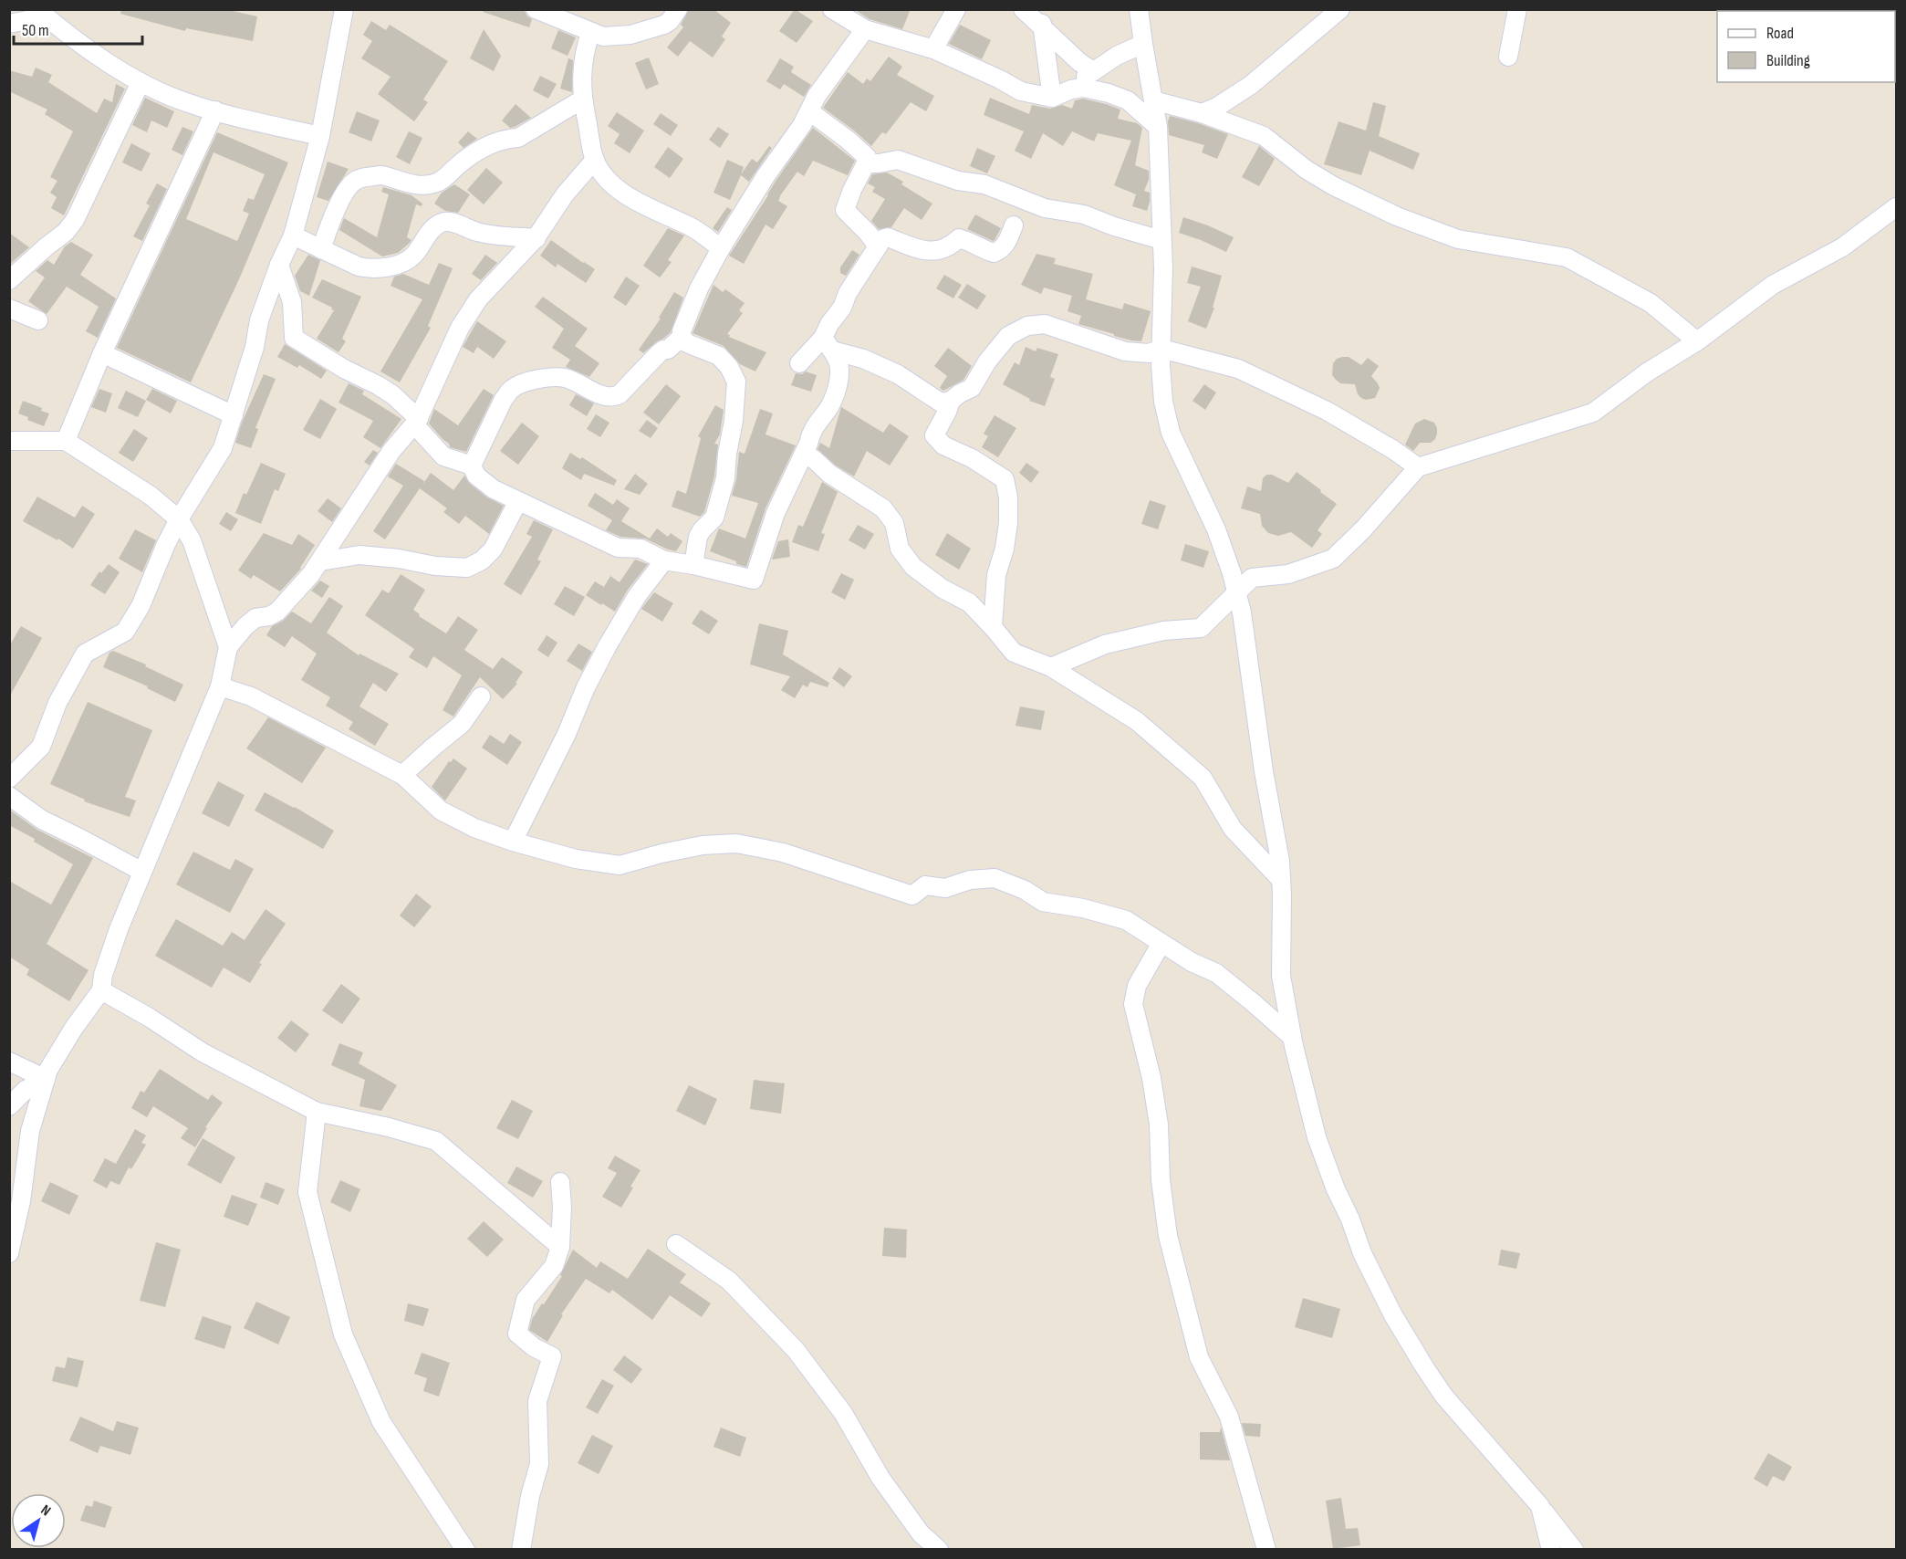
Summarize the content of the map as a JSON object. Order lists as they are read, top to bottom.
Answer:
{
  "legend": ["Road", "Building"],
  "scale_bar": "50 m",
  "north": "top right"
}
